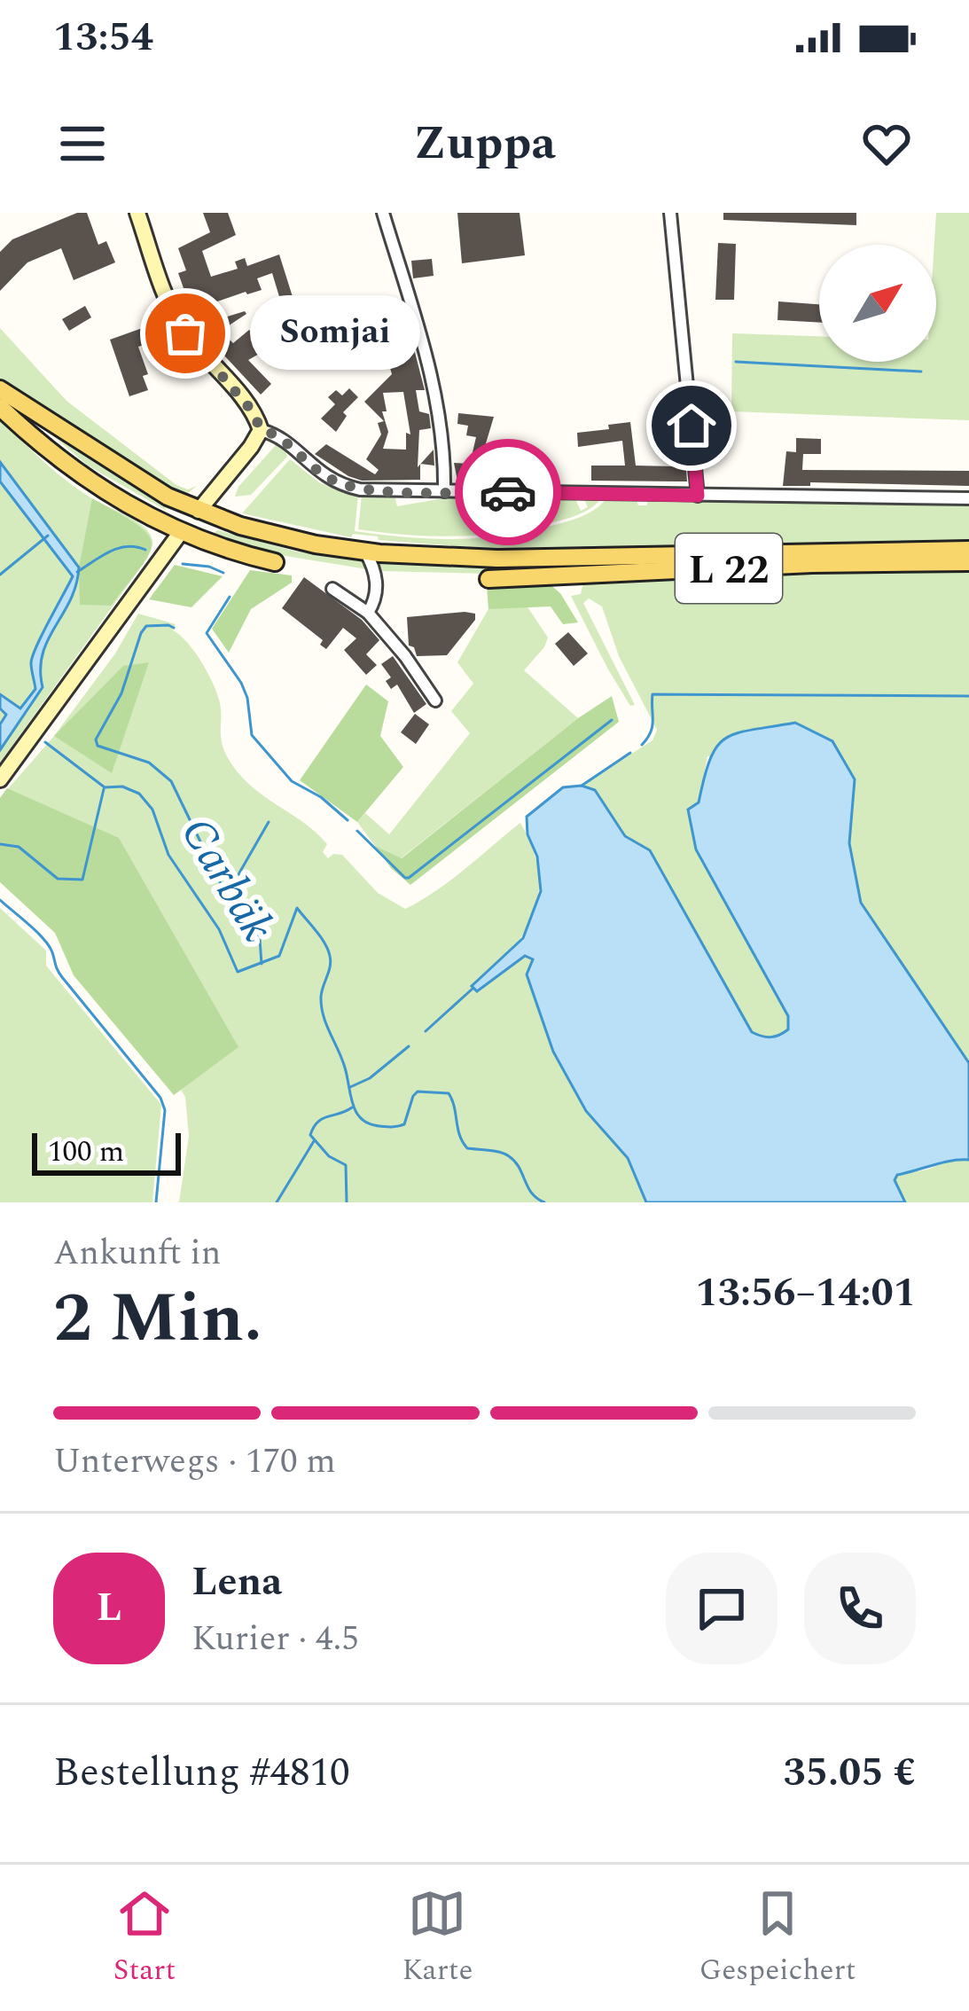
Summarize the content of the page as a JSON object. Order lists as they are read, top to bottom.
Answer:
{
  "streets": {
    "main road": ["L 22"]
  },
  "water": ["Carbäk"],
  "places": ["Somjai"],
  "scale_bar": "100 m",
  "north": "top right",
  "page": {
    "status": "13:54",
    "header": "Zuppa",
    "bubble": "Somjai",
    "scale": "100 m",
    "heading": ["2 Min.", "Ankunft in", "13:56–14:01"],
    "panel": [
      "Lena",
      "Kurier · 4.5",
      "Bestellung #4810",
      "35.05 €"
    ],
    "bar": "Unterwegs · 170 m",
    "round": "L",
    "tabs": ["Start", "Karte", "Gespeichert"]
  }
}
